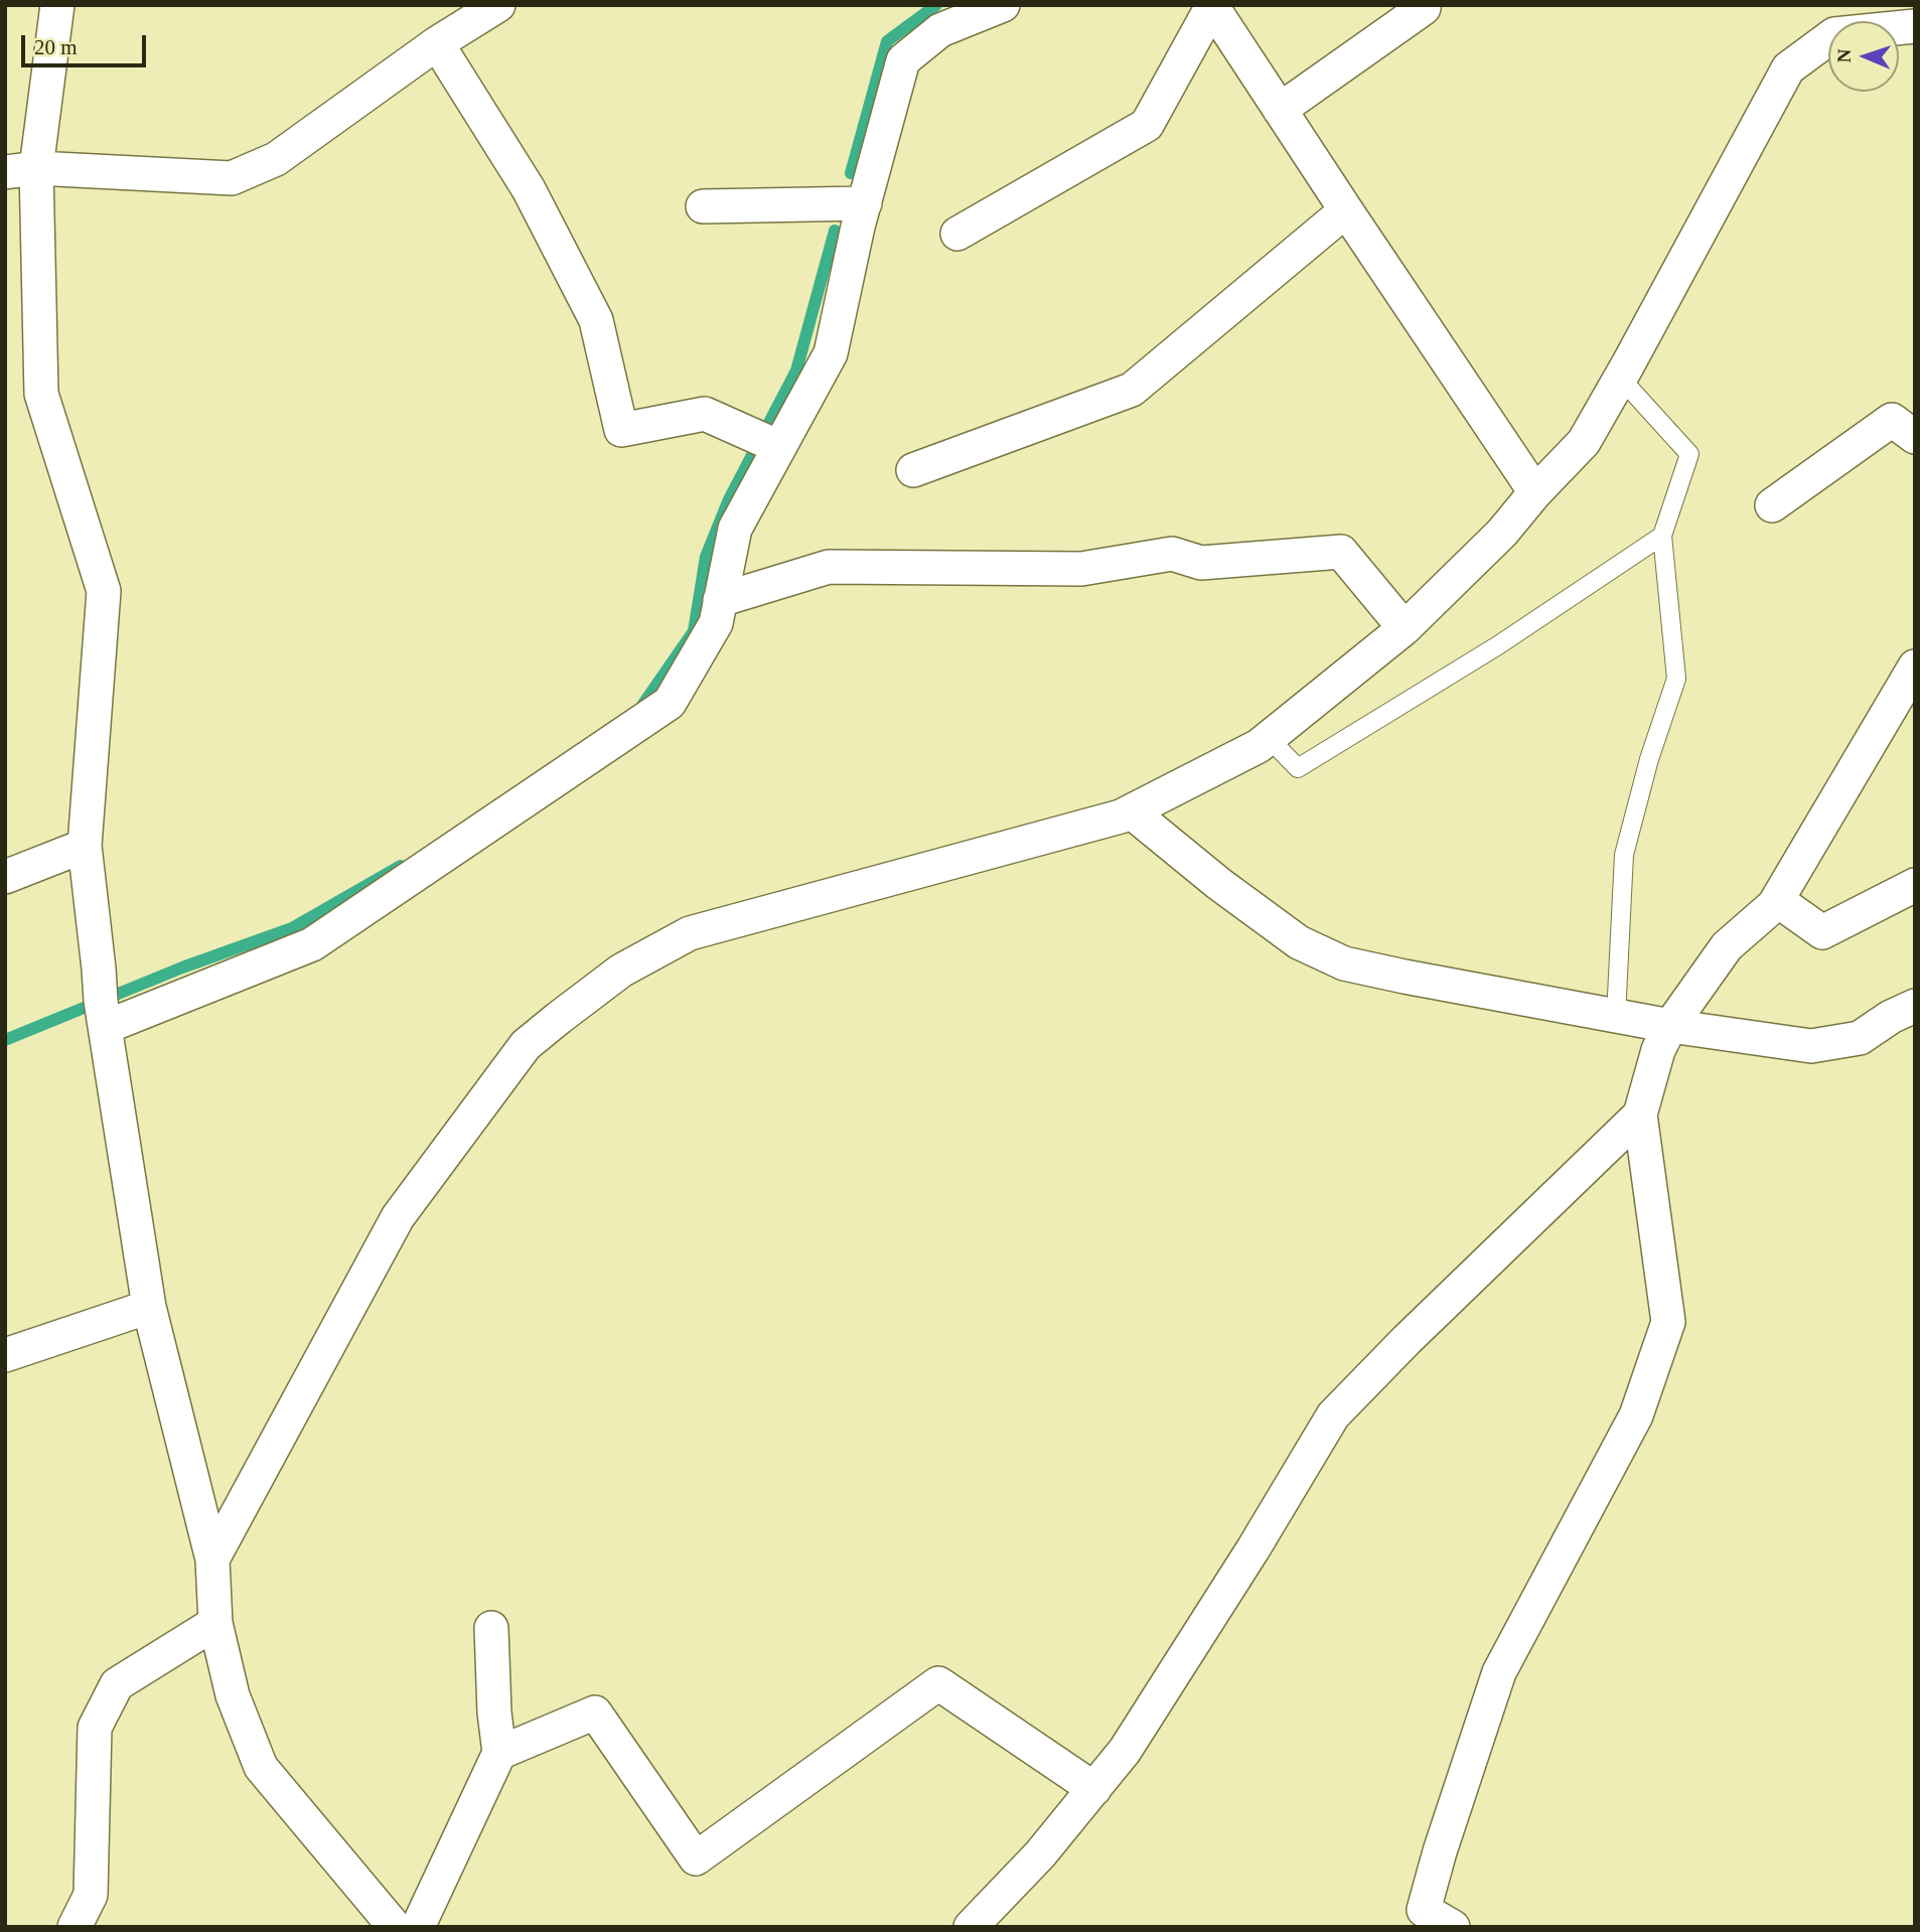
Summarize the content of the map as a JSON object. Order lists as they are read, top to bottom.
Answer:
{
  "scale_bar": "20 m",
  "north": "left"
}
